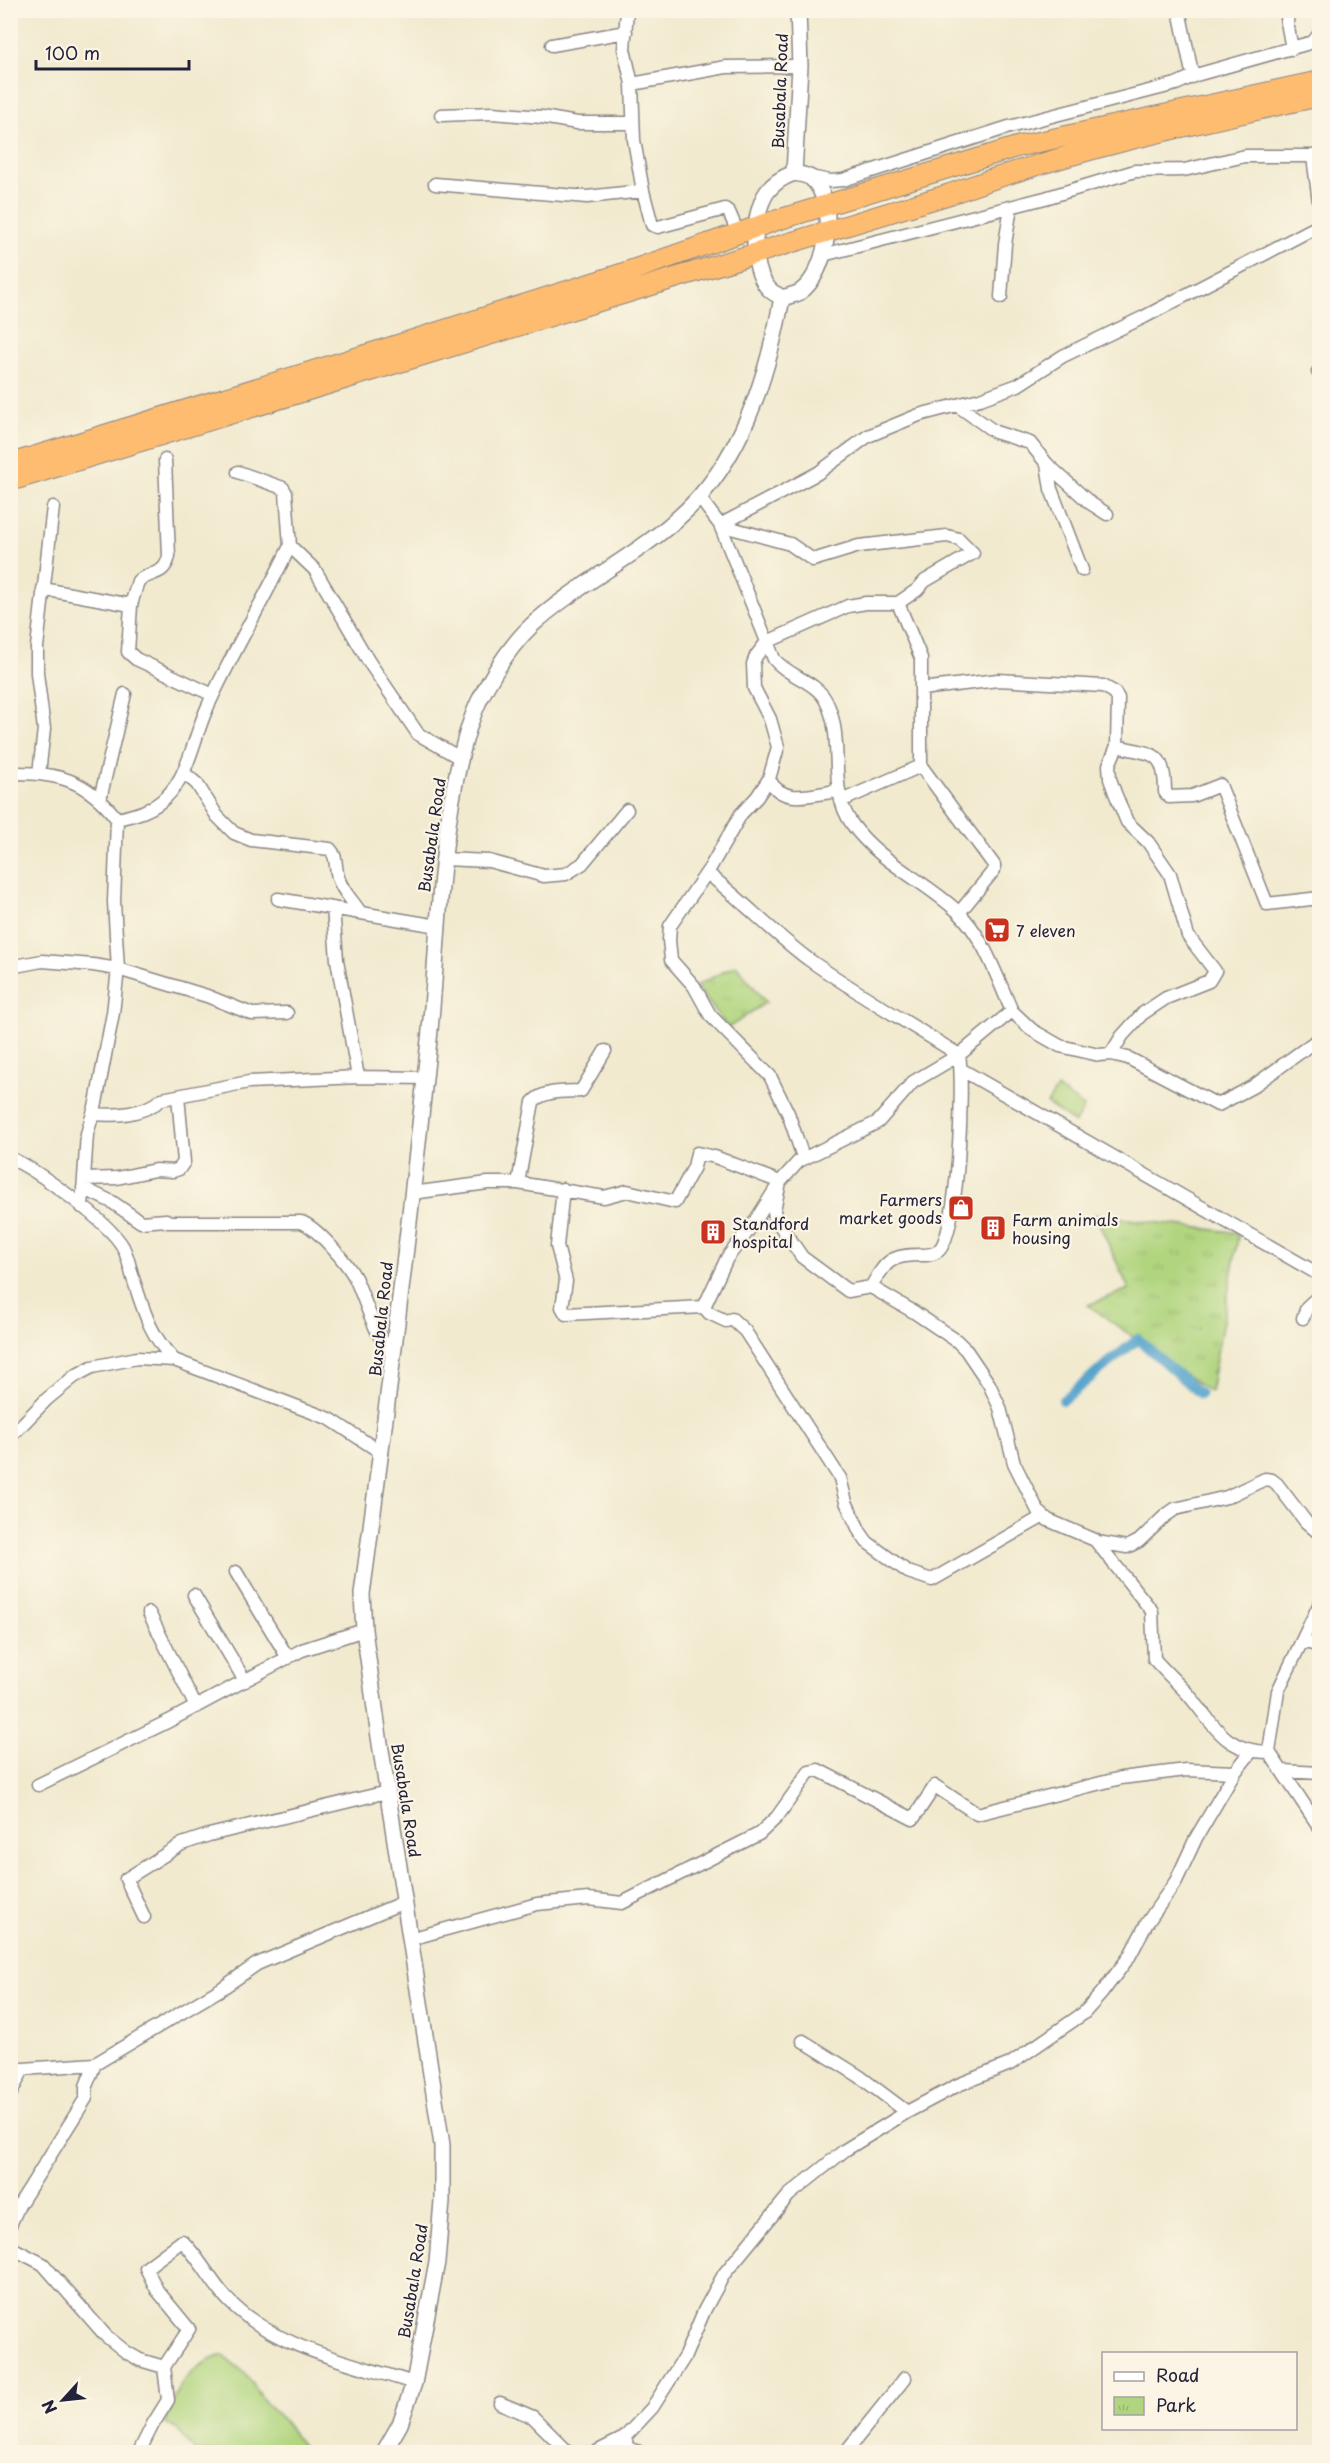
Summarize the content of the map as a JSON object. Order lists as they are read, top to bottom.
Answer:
{
  "streets": {
    "street": ["Busabala Road"]
  },
  "places": {
    "supermarket": ["7 eleven"],
    "shop": ["Farmers market goods"],
    "building": ["Farm animals housing", "Standford hospital"]
  },
  "legend": ["Road", "Park"],
  "scale_bar": "100 m",
  "north": "bottom left"
}
